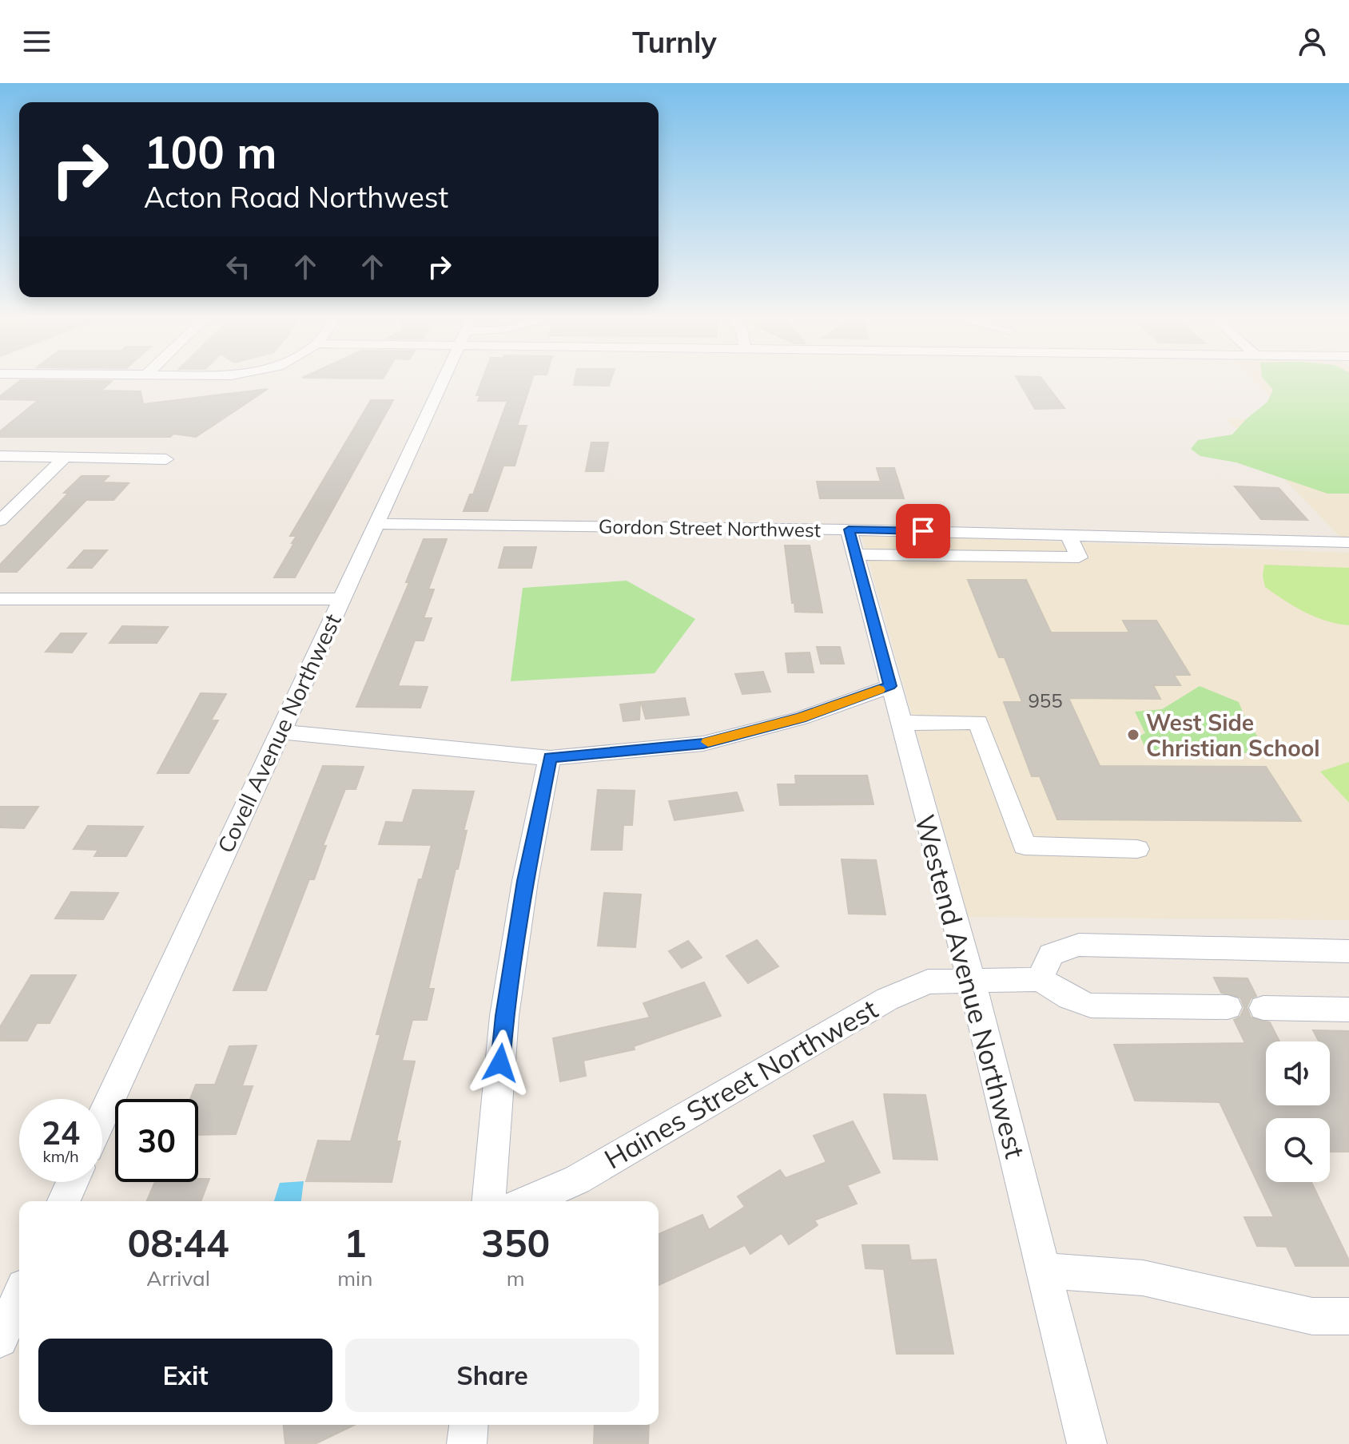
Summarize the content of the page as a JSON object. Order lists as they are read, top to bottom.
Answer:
{
  "streets": {
    "street": [
      "Gordon Street Northwest",
      "Covell Avenue Northwest",
      "Westend Avenue Northwest",
      "Haines Street Northwest"
    ]
  },
  "crossings": [
    ["Gordon Street Northwest", "Covell Avenue Northwest"],
    ["Gordon Street Northwest", "Westend Avenue Northwest"],
    ["Westend Avenue Northwest", "Haines Street Northwest"]
  ],
  "places": ["West Side Christian School"],
  "house_numbers": ["955"],
  "page": {
    "header": "Turnly",
    "turn": ["100 m", "Acton Road Northwest"],
    "speed": "24 km/h",
    "limit": "30",
    "eta": [
      "08:44",
      "Arrival",
      "1",
      "min",
      "350",
      "m"
    ],
    "buttons": ["Exit", "Share"]
  }
}
